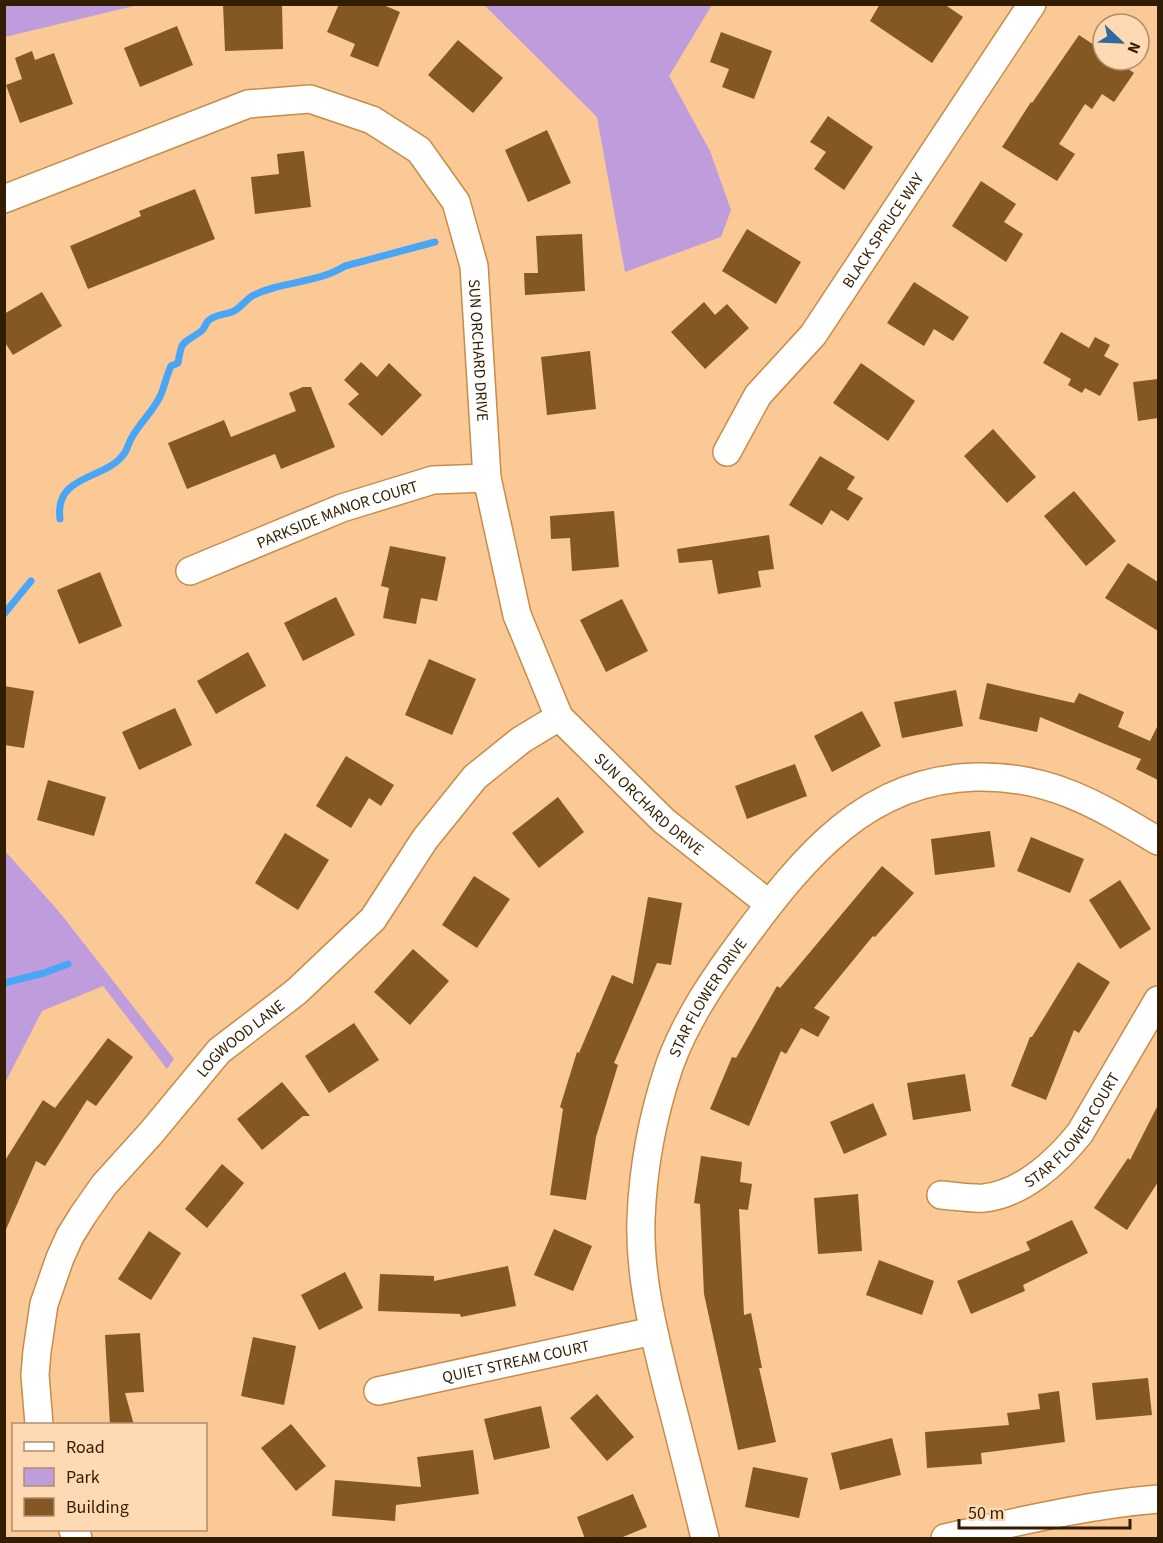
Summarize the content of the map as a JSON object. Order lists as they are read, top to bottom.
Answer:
{
  "streets": {
    "street": [
      "BLACK SPRUCE WAY",
      "SUN ORCHARD DRIVE",
      "PARKSIDE MANOR COURT",
      "STAR FLOWER DRIVE",
      "LOGWOOD LANE",
      "STAR FLOWER COURT",
      "QUIET STREAM COURT"
    ]
  },
  "crossings": [
    ["SUN ORCHARD DRIVE", "PARKSIDE MANOR COURT"],
    ["SUN ORCHARD DRIVE", "STAR FLOWER DRIVE"],
    ["SUN ORCHARD DRIVE", "LOGWOOD LANE"],
    ["STAR FLOWER DRIVE", "QUIET STREAM COURT"]
  ],
  "legend": ["Road", "Park", "Building"],
  "scale_bar": "50 m",
  "north": "bottom right"
}
